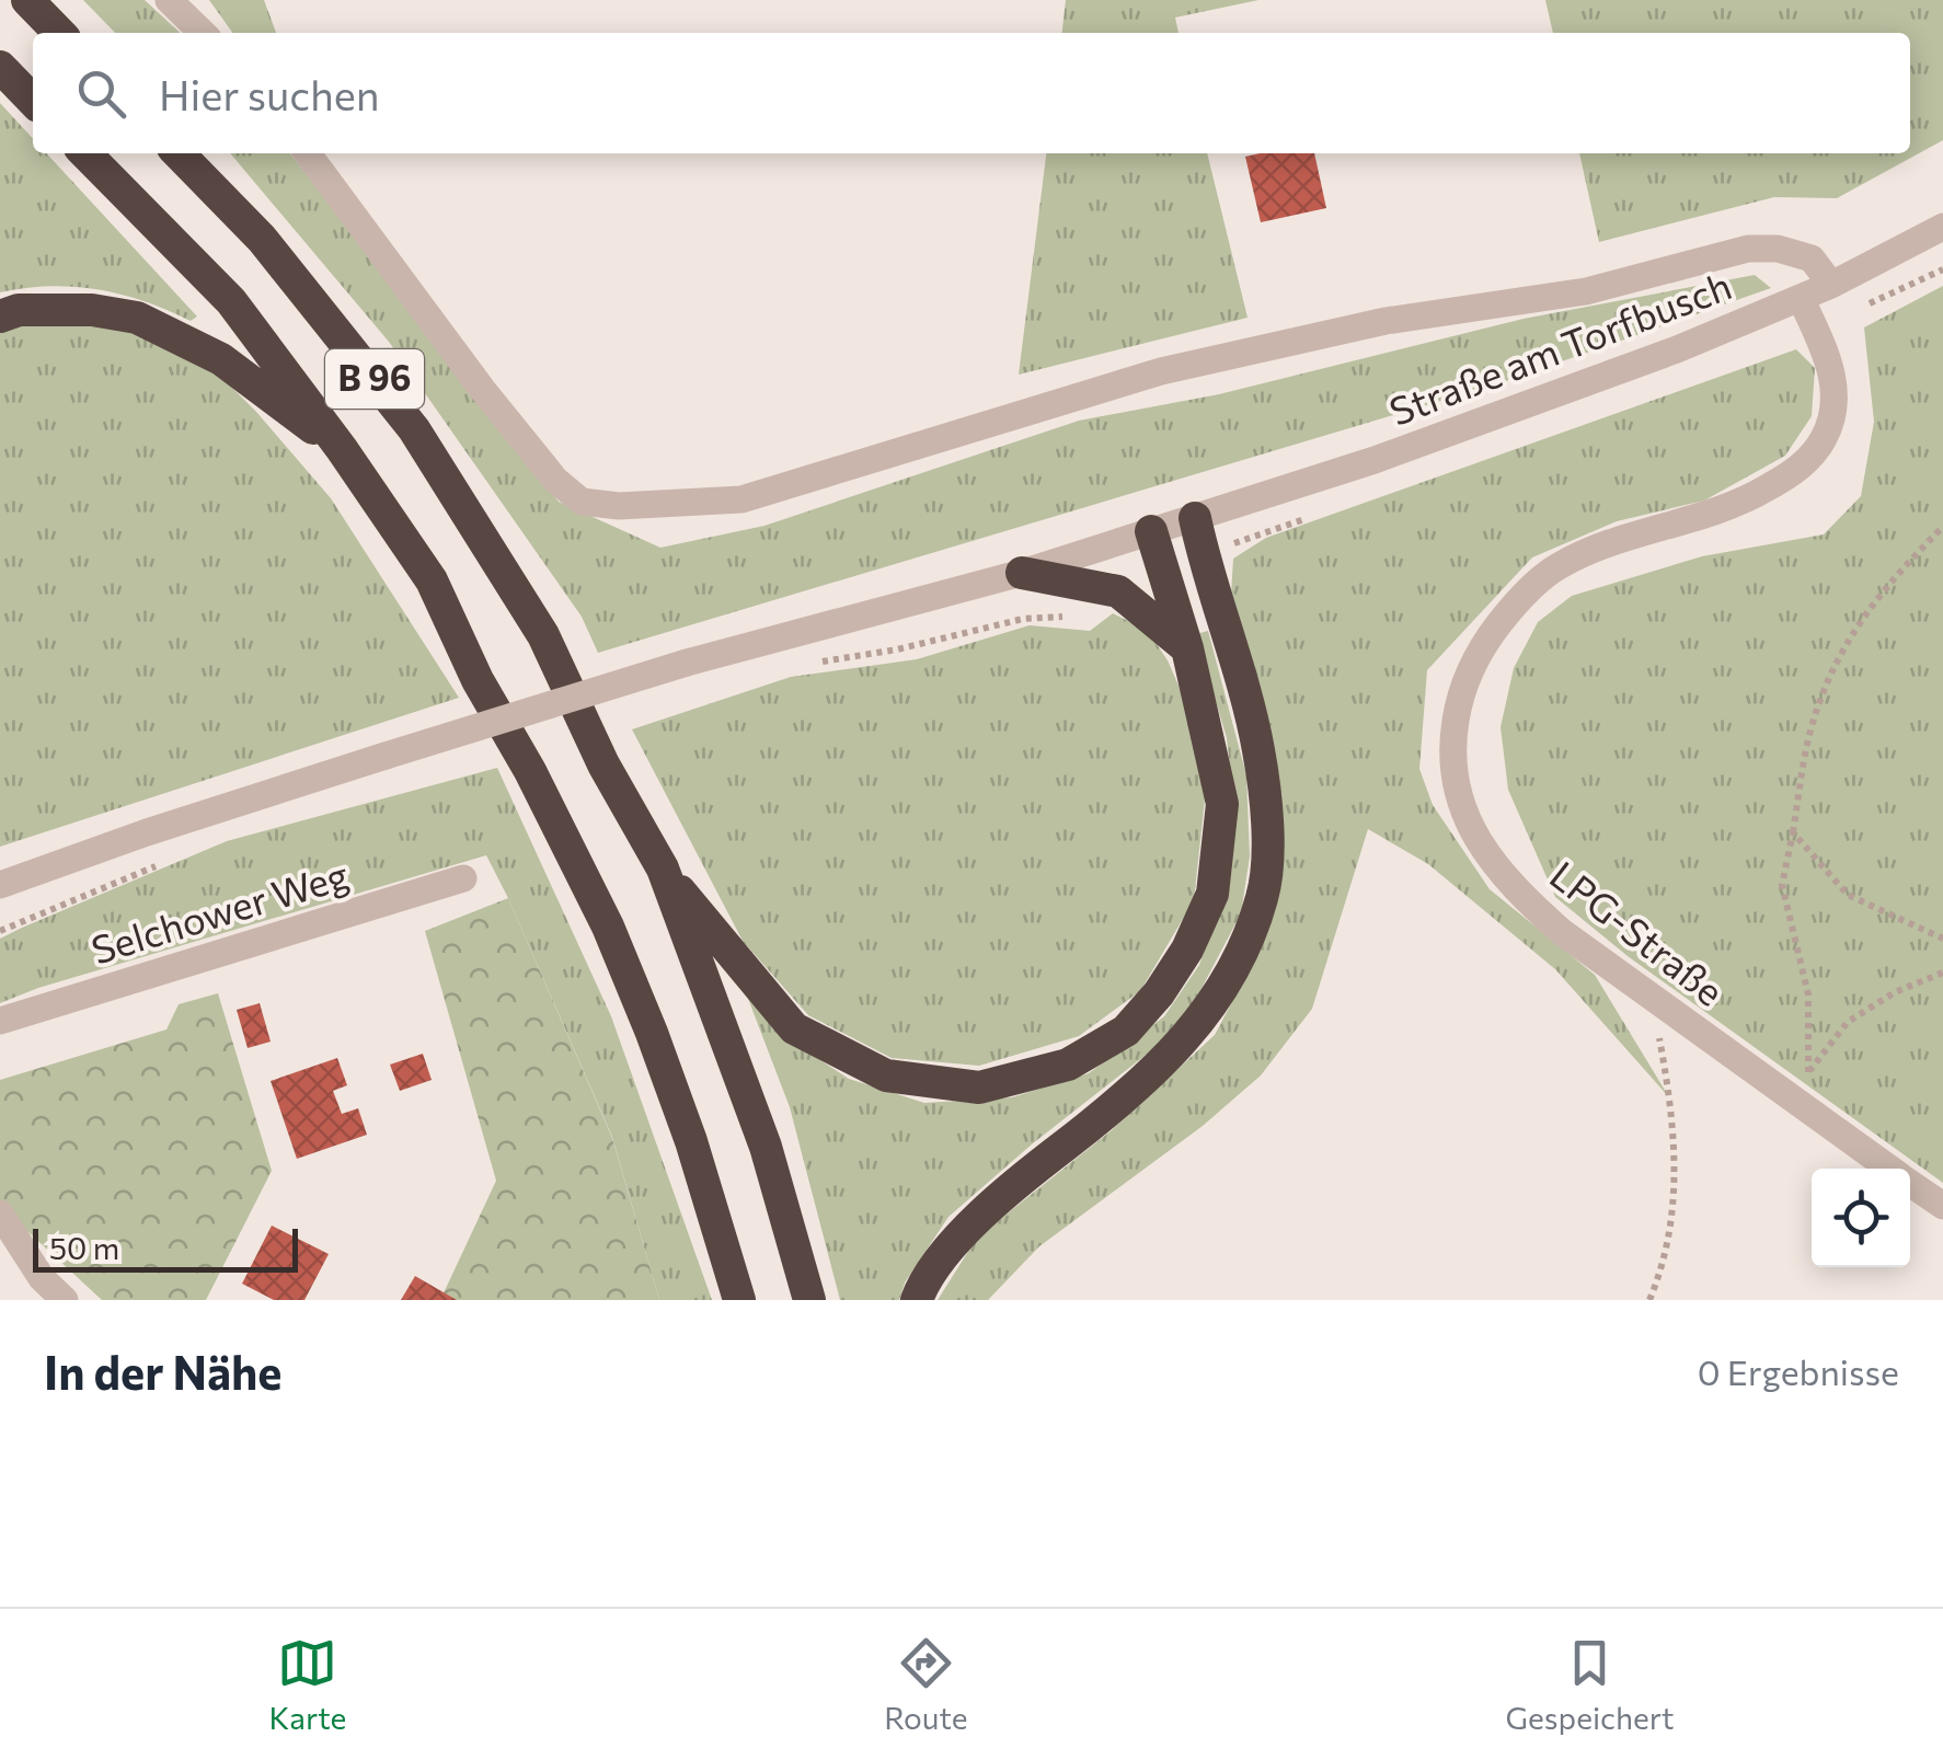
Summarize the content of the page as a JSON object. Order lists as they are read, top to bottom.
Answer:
{
  "streets": {
    "highway": ["B 96"],
    "street": ["Straße am Torfbusch", "Selchower Weg", "LPG-Straße"]
  },
  "crossings": [
    ["Straße am Torfbusch", "LPG-Straße"]
  ],
  "scale_bar": "50 m",
  "page": {
    "search": "Hier suchen",
    "scale": "50 m",
    "heading": ["In der Nähe", "0 Ergebnisse"],
    "nav": ["Karte", "Route", "Gespeichert"]
  }
}
